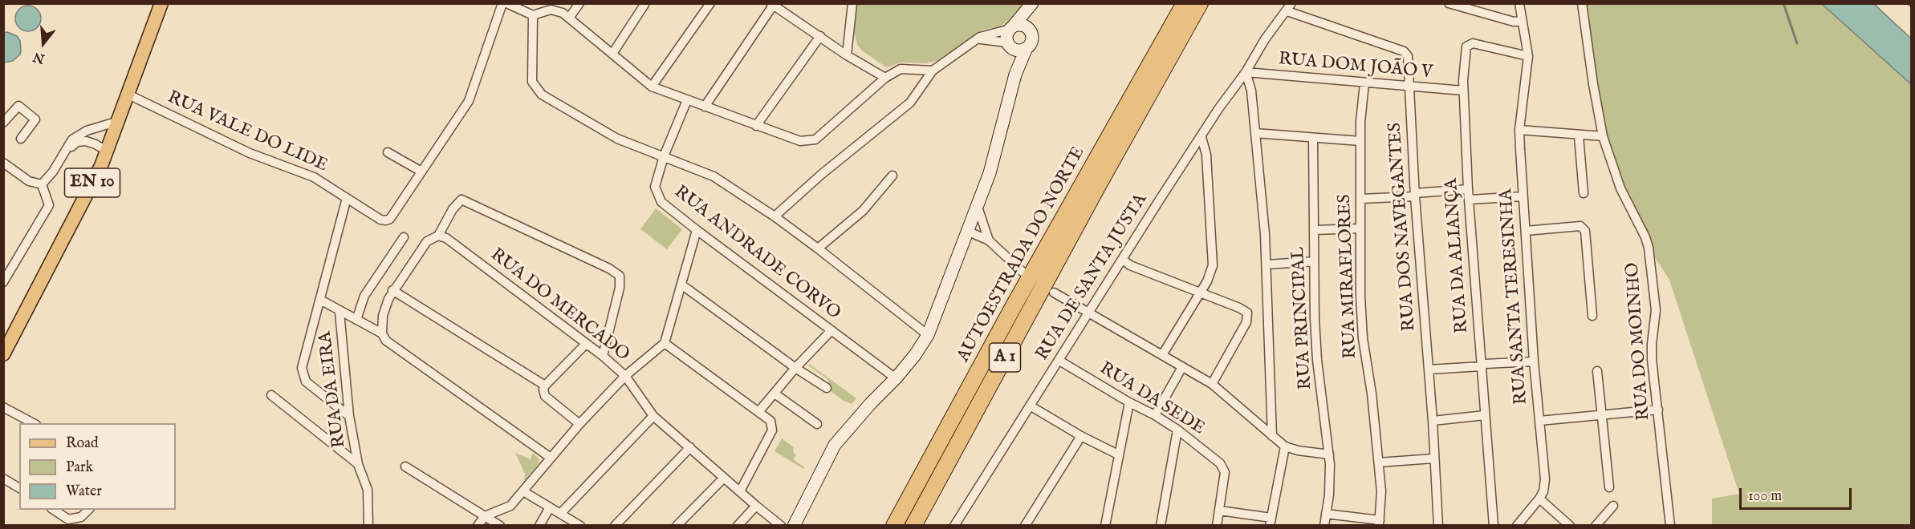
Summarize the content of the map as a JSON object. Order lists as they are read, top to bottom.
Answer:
{
  "streets": {
    "highway": ["AUTOESTRADA DO NORTE", "A 1"],
    "main road": ["EN 10"],
    "street": [
      "RUA DOM JOÃO V",
      "RUA VALE DO LIDE",
      "RUA DOS NAVEGANTES",
      "RUA ANDRADE CORVO",
      "RUA DA ALIANÇA",
      "RUA MIRAFLORES",
      "RUA DE SANTA JUSTA",
      "RUA SANTA TERESINHA",
      "RUA DO MERCADO",
      "RUA PRINCIPAL",
      "RUA DO MOINHO",
      "RUA DA EIRA",
      "RUA DA SEDE"
    ]
  },
  "crossings": [
    ["RUA DOM JOÃO V", "RUA DOS NAVEGANTES"],
    ["RUA DOM JOÃO V", "RUA DA ALIANÇA"],
    ["RUA DOM JOÃO V", "RUA MIRAFLORES"],
    ["RUA DOM JOÃO V", "RUA DE SANTA JUSTA"],
    ["RUA VALE DO LIDE", "EN 10"],
    ["RUA DOS NAVEGANTES", "RUA DE SANTA JUSTA"],
    ["RUA DA ALIANÇA", "RUA SANTA TERESINHA"],
    ["RUA DE SANTA JUSTA", "RUA DA SEDE"]
  ],
  "legend": ["Road", "Park", "Water"],
  "scale_bar": "100 m",
  "north": "bottom"
}
